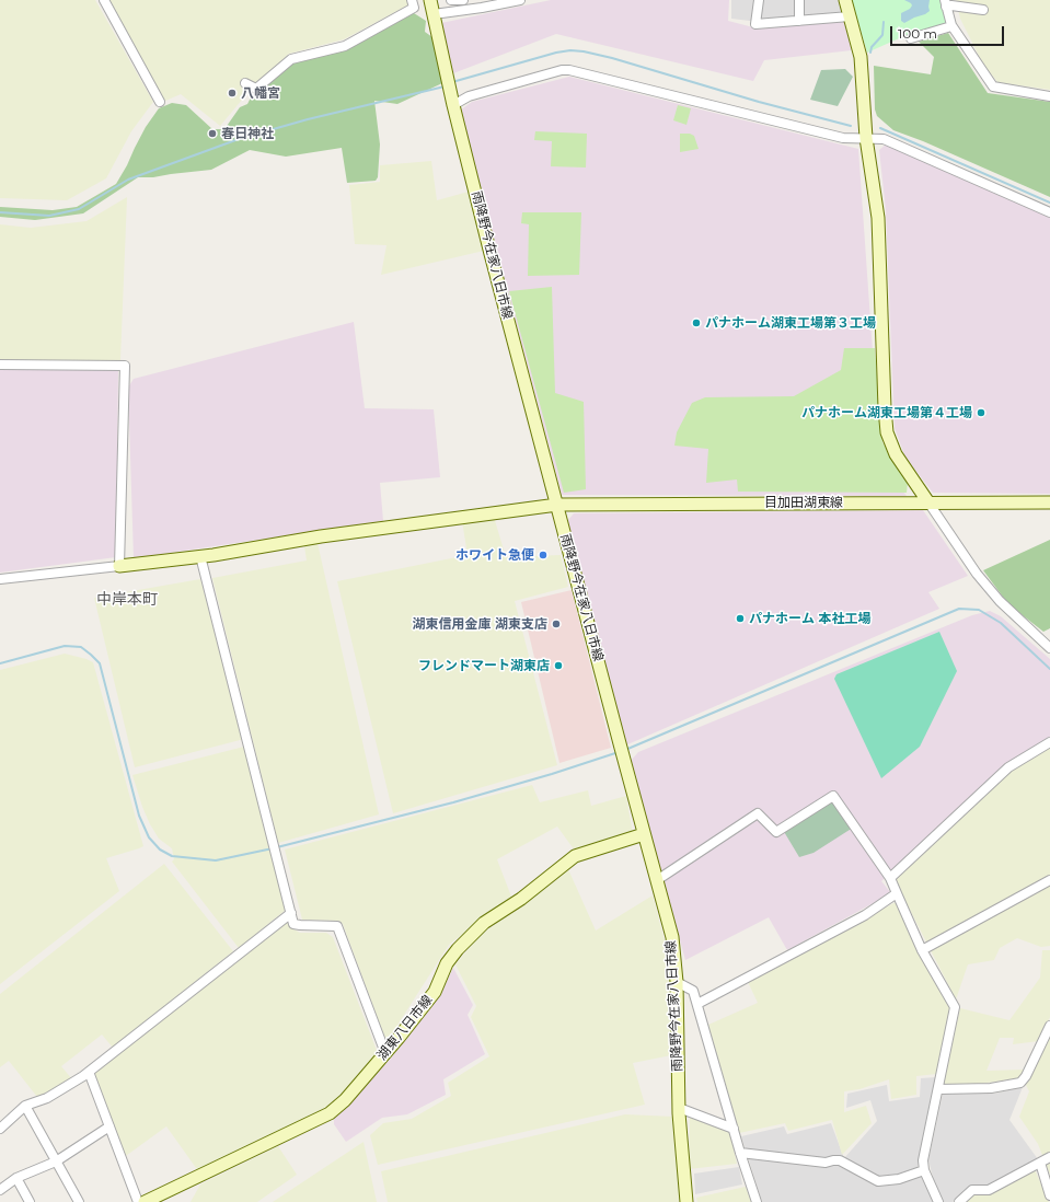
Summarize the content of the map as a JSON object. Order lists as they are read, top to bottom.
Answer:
{
  "streets": {
    "main road": ["雨降野今在家八日市線", "目加田湖東線", "湖東八日市線"]
  },
  "crossings": [
    ["雨降野今在家八日市線", "目加田湖東線"],
    ["雨降野今在家八日市線", "湖東八日市線"]
  ],
  "districts": ["中岸本町"],
  "places": [
    "八幡宮",
    "春日神社",
    "パナホーム湖東工場第３工場",
    "パナホーム湖東工場第４工場",
    "ホワイト急便",
    "パナホーム 本社工場",
    "湖東信用金庫 湖東支店",
    "フレンドマート湖東店"
  ],
  "scale_bar": "100 m"
}
